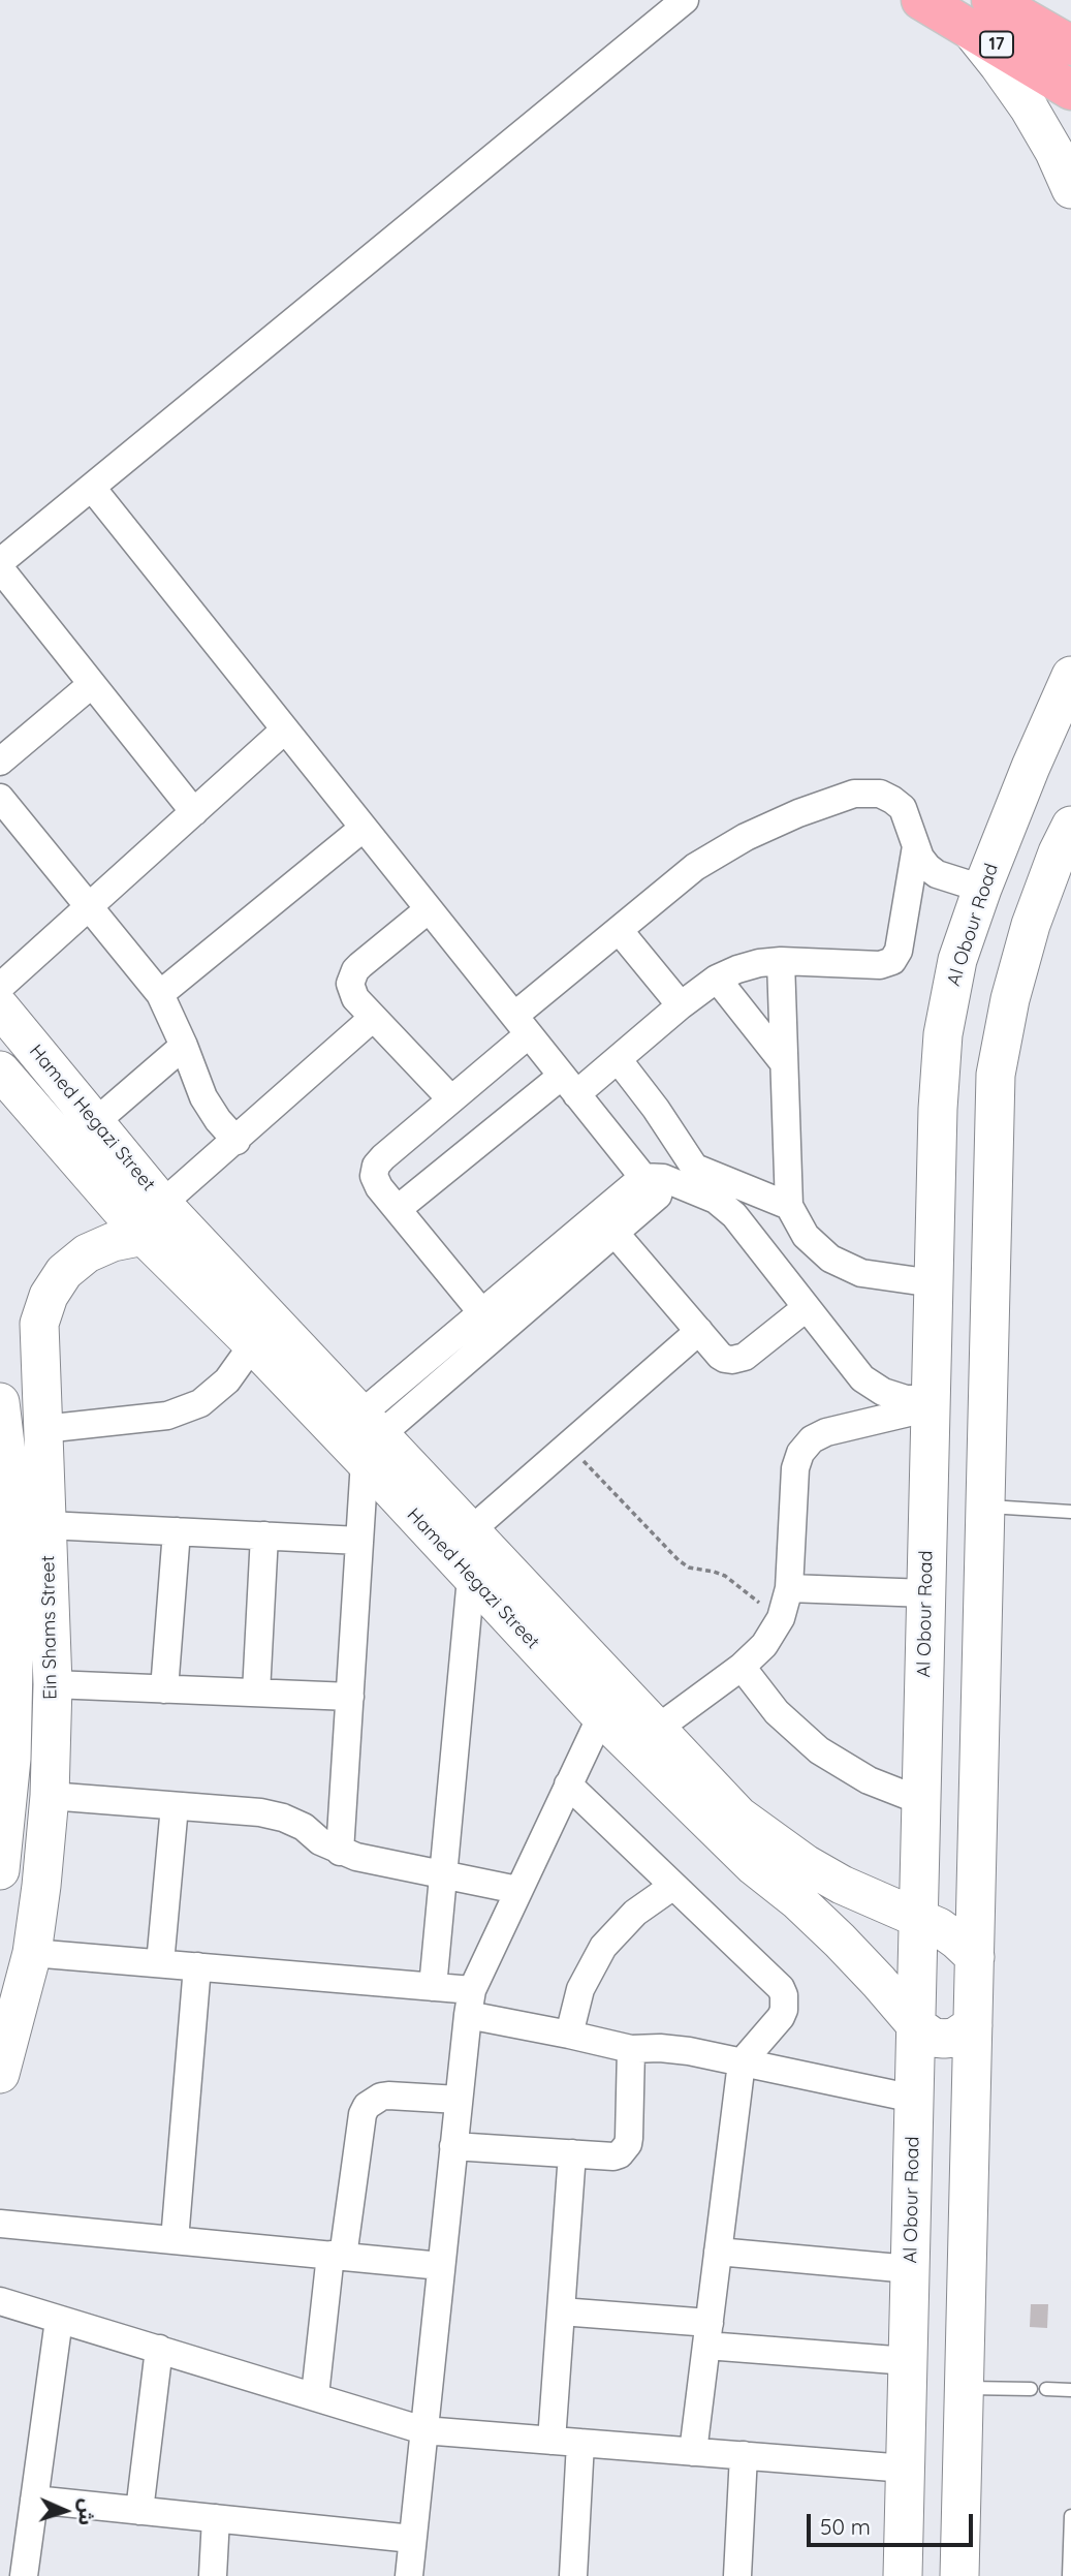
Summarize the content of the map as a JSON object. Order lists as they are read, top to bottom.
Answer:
{
  "streets": {
    "highway": ["17"],
    "street": ["Al Obour Road", "Hamed Hegazi Street", "Ein Shams Street"]
  },
  "crossings": [
    ["Al Obour Road", "Hamed Hegazi Street"],
    ["Hamed Hegazi Street", "Ein Shams Street"]
  ],
  "scale_bar": "50 m",
  "north": "right"
}
